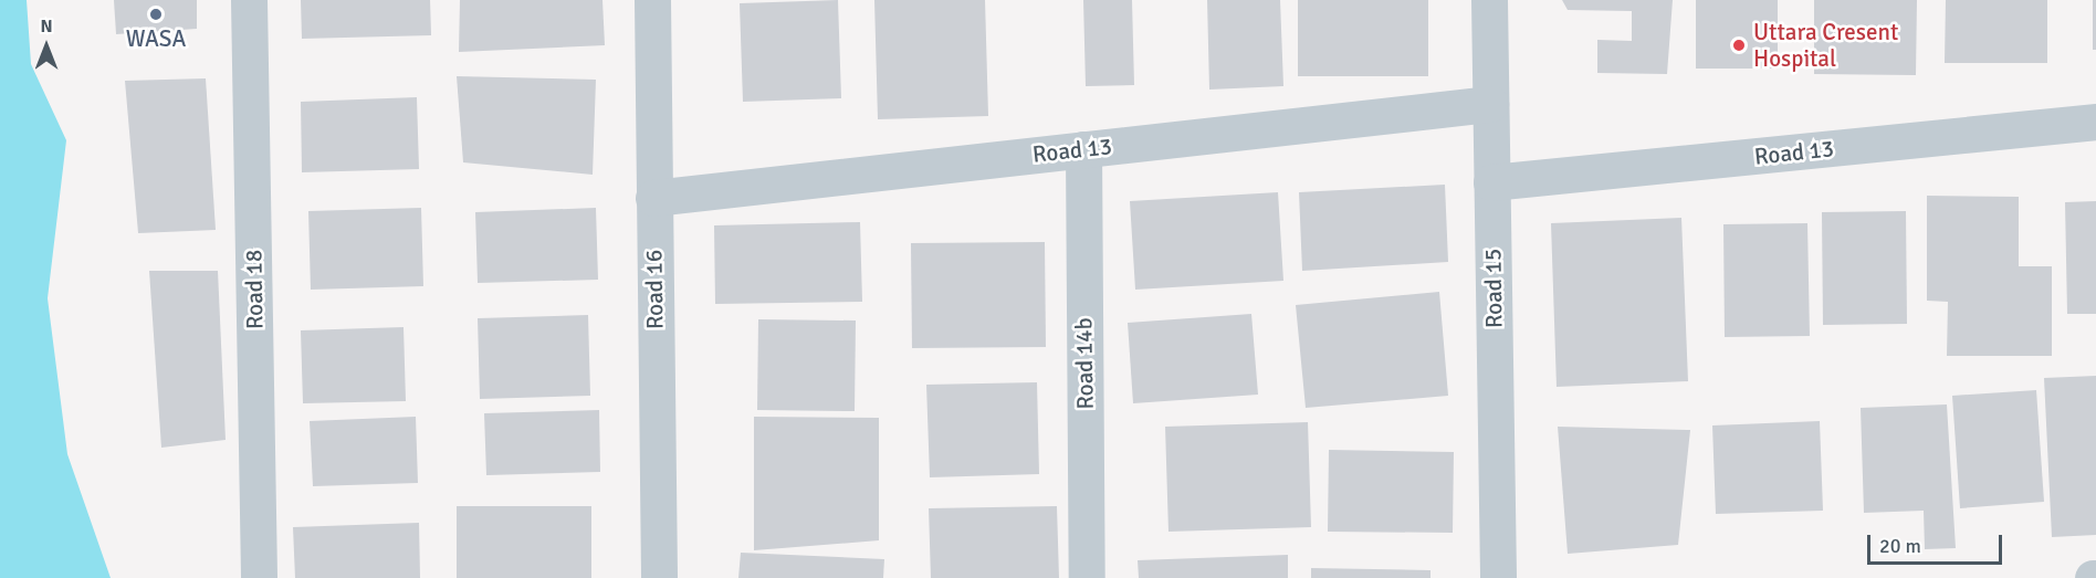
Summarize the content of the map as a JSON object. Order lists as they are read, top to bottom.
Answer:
{
  "streets": {
    "street": [
      "Road 13",
      "Road 15",
      "Road 18",
      "Road 16",
      "Road 14b"
    ]
  },
  "crossings": [
    ["Road 13", "Road 15"],
    ["Road 13", "Road 16"],
    ["Road 13", "Road 14b"]
  ],
  "places": ["WASA", "Uttara Cresent Hospital"],
  "scale_bar": "20 m",
  "north": "top"
}
